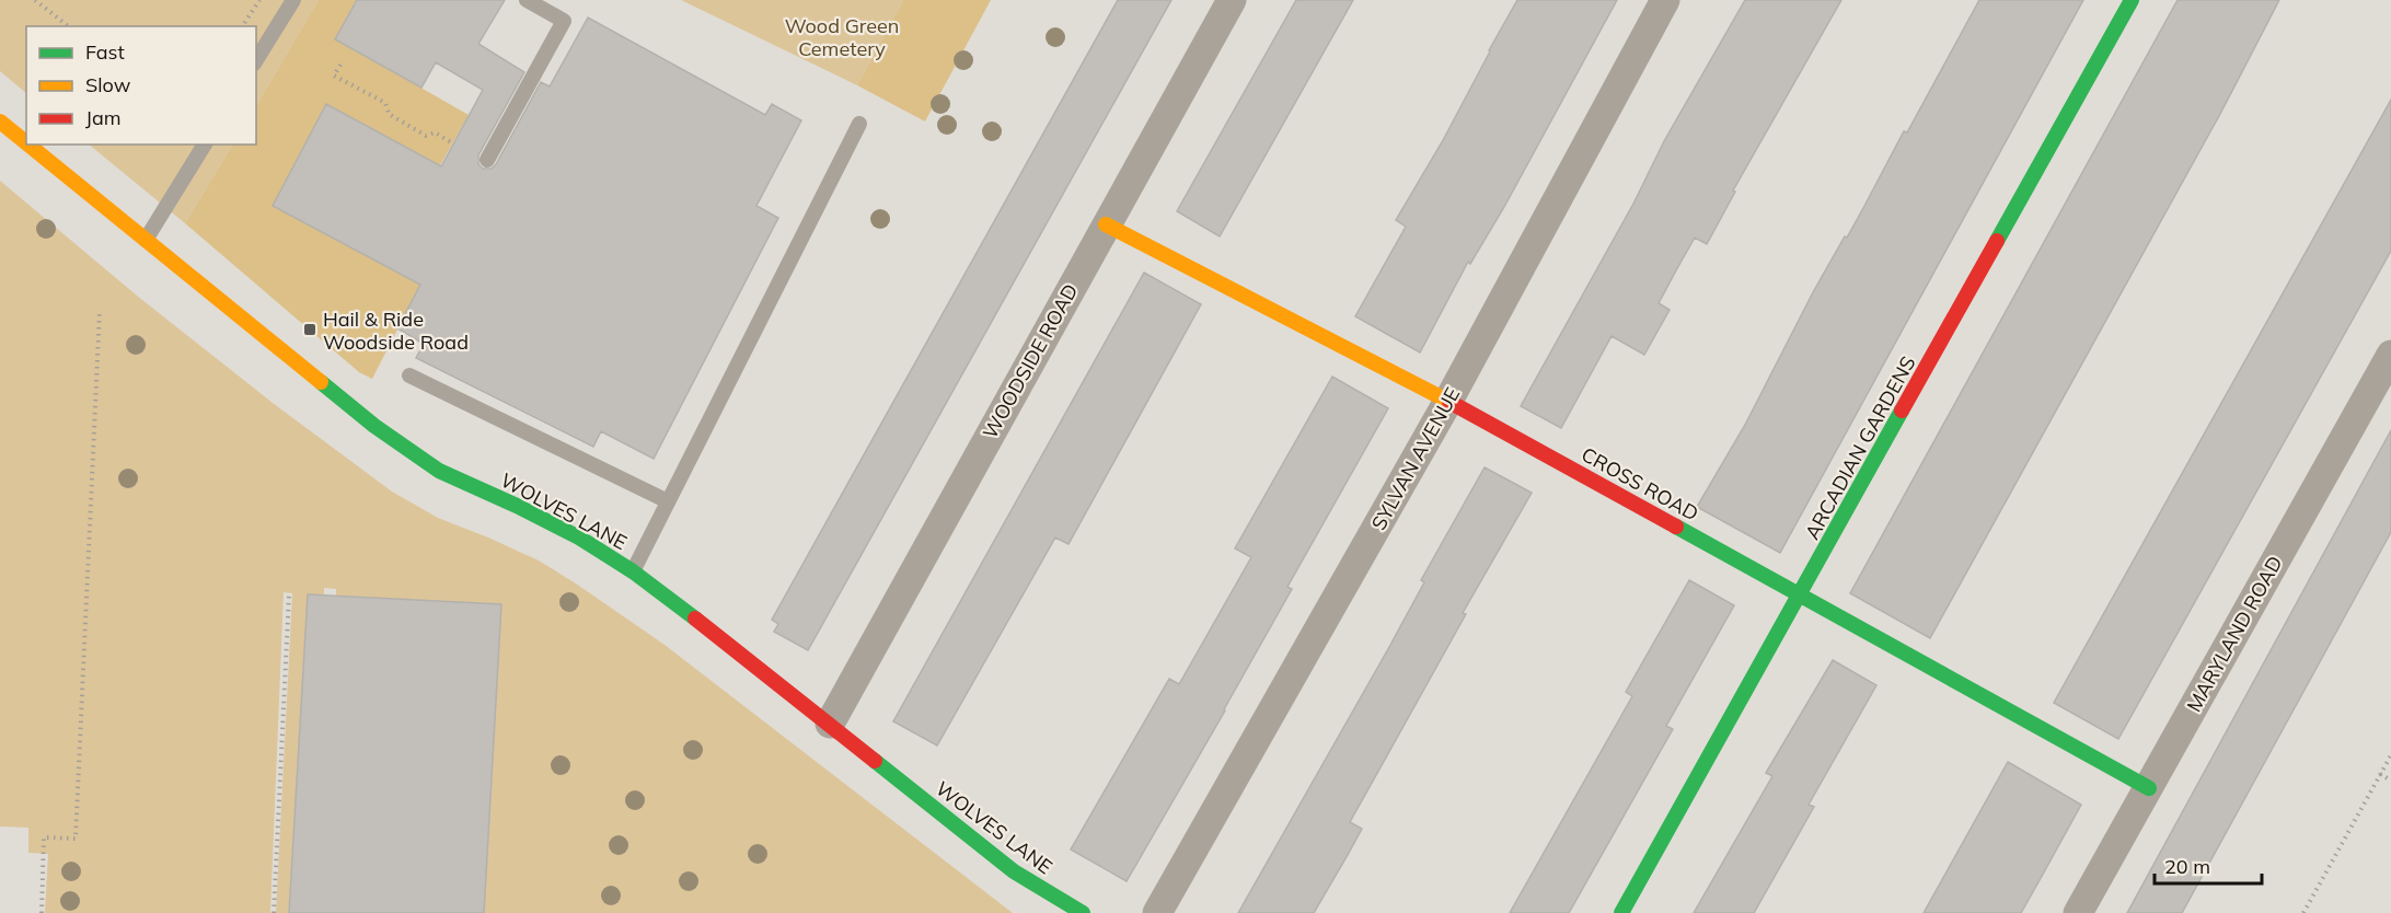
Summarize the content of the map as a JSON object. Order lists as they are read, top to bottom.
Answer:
{
  "streets": {
    "street": [
      "WOODSIDE ROAD",
      "ARCADIAN GARDENS",
      "SYLVAN AVENUE",
      "CROSS ROAD",
      "WOLVES LANE",
      "MARYLAND ROAD"
    ]
  },
  "crossings": [
    ["WOODSIDE ROAD", "CROSS ROAD"],
    ["WOODSIDE ROAD", "WOLVES LANE"],
    ["ARCADIAN GARDENS", "CROSS ROAD"],
    ["SYLVAN AVENUE", "CROSS ROAD"],
    ["CROSS ROAD", "MARYLAND ROAD"]
  ],
  "parks": ["Wood Green Cemetery"],
  "places": {
    "transit": ["Hail & Ride Woodside Road"]
  },
  "legend": ["Fast", "Slow", "Jam"],
  "scale_bar": "20 m"
}
